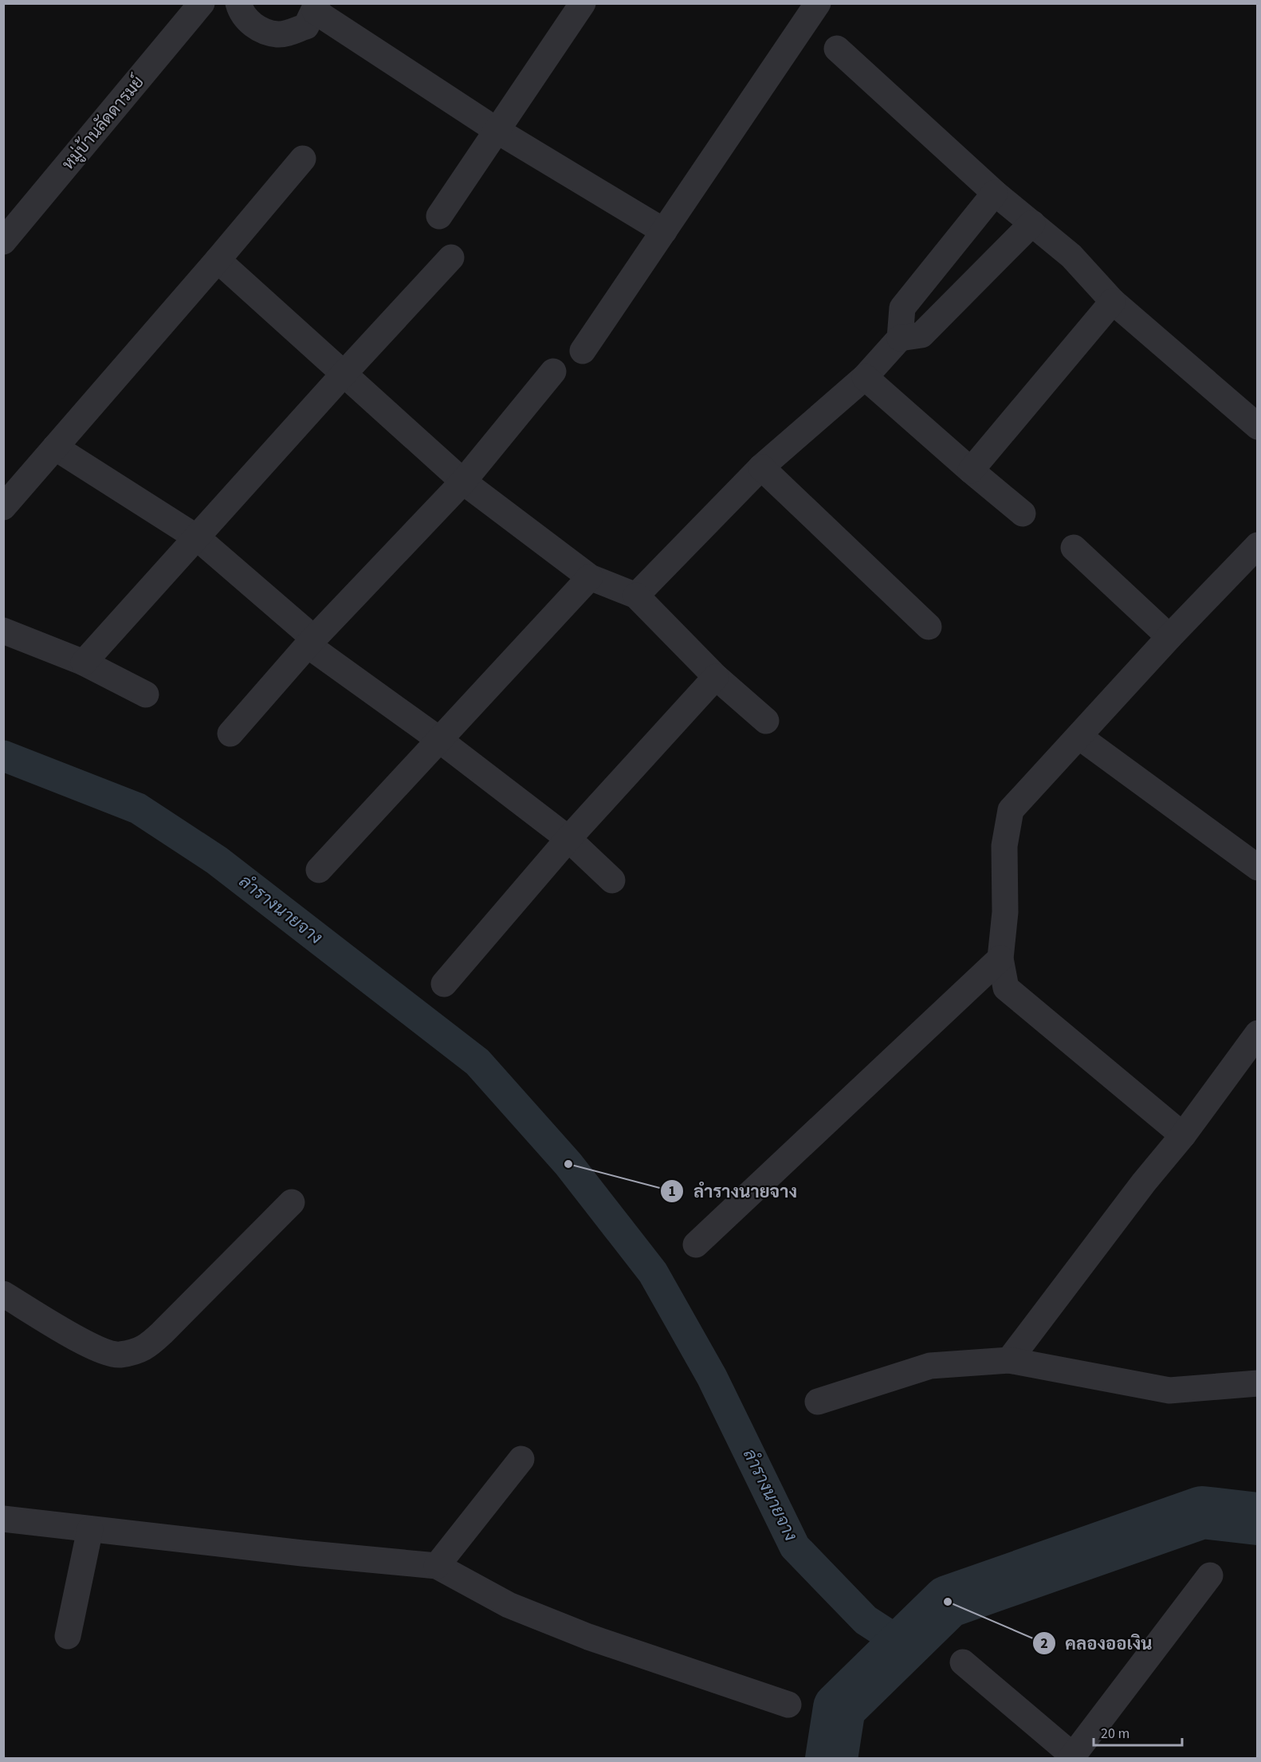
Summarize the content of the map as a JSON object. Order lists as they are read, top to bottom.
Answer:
{
  "streets": {
    "street": ["หมู่บ้านลัดดารมย์"]
  },
  "water": ["ลำรางนายจาง"],
  "places": ["ลำรางนายจาง", "คลองออเงิน"],
  "scale_bar": "20 m"
}
